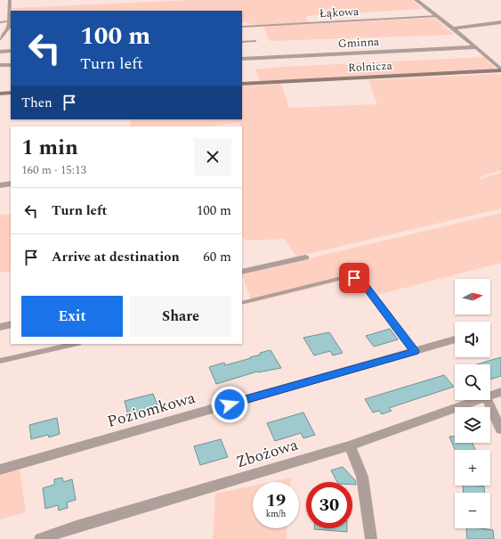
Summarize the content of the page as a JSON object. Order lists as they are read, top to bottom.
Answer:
{
  "streets": {
    "street": [
      "Gminna",
      "Rolnicza",
      "Poziomkowa",
      "Zbożowa"
    ],
    "lane": ["Łąkowa"]
  },
  "north": "right",
  "page": {
    "turn": ["100 m", "Turn left"],
    "then": "Then",
    "heading": ["1 min", "160 m · 15:13"],
    "list": [
      {
        "name": "Turn left",
        "value": "100 m"
      },
      {
        "name": "Arrive at destination",
        "value": "60 m"
      }
    ],
    "map_buttons": ["+", "−"],
    "buttons": ["Exit", "Share"],
    "speed": "19 km/h",
    "limit": "30"
  }
}
